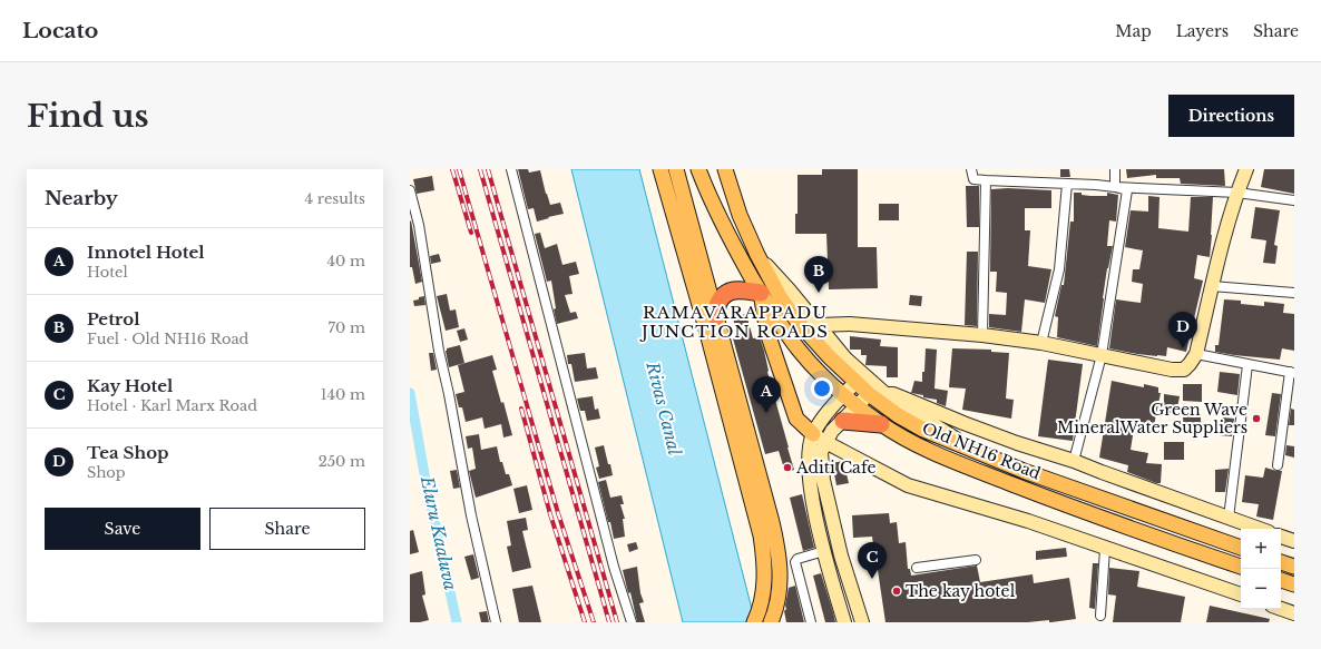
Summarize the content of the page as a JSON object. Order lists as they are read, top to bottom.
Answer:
{
  "streets": {
    "main road": ["Old NH16 Road"]
  },
  "districts": ["RAMAVARAPPADU JUNCTION ROADS"],
  "water": ["Rivas Canal", "Eluru Kaaluva"],
  "places": ["Green Wave MineralWater Suppliers", "Aditi Cafe", "The kay hotel"],
  "page": {
    "header": "Locato",
    "nav": ["Map", "Layers", "Share"],
    "buttons": [
      "Directions",
      ["Save", "Share"]
    ],
    "title": "Find us",
    "heading": ["Nearby", "4 results"],
    "list": [
      {
        "mark": "A",
        "name": "Innotel Hotel",
        "note": "Hotel",
        "value": "40 m"
      },
      {
        "mark": "B",
        "name": "Petrol",
        "note": "Fuel · Old NH16 Road",
        "value": "70 m"
      },
      {
        "mark": "C",
        "name": "Kay Hotel",
        "note": "Hotel · Karl Marx Road",
        "value": "140 m"
      },
      {
        "mark": "D",
        "name": "Tea Shop",
        "note": "Shop",
        "value": "250 m"
      }
    ],
    "pins": [
      "B",
      "D",
      "A",
      "C"
    ],
    "map_buttons": ["+", "−"]
  }
}
